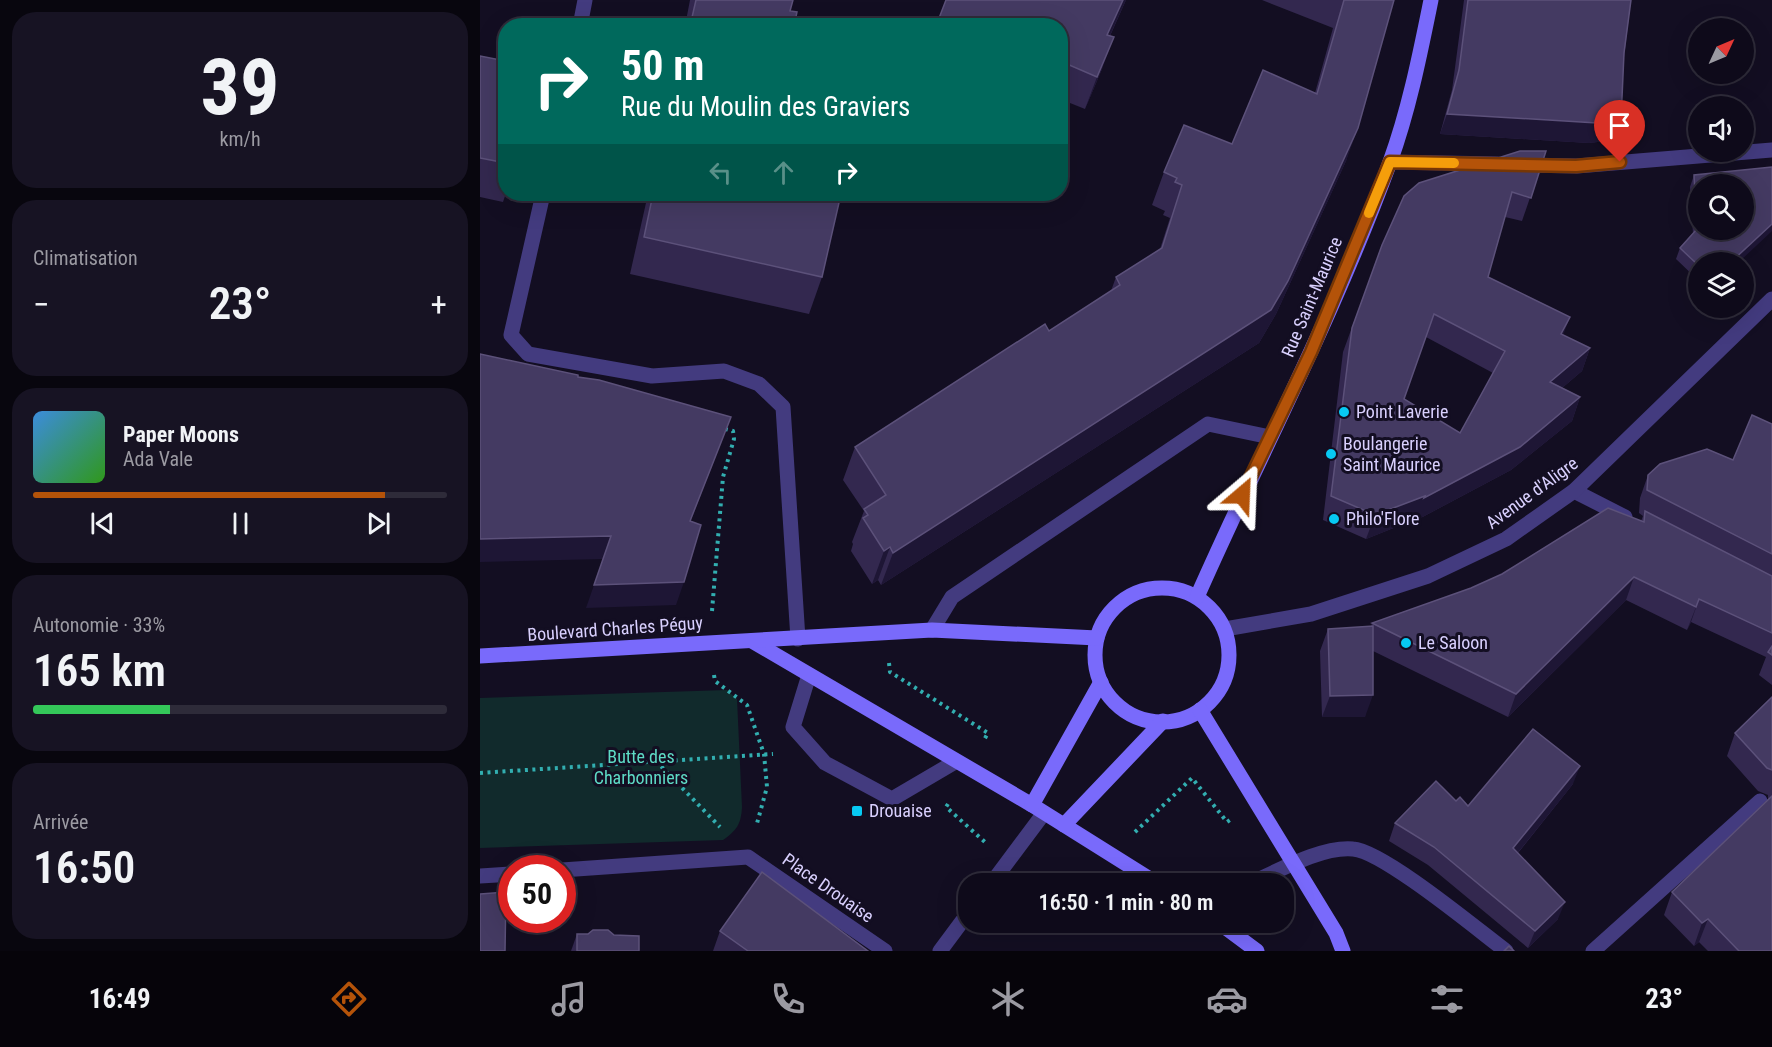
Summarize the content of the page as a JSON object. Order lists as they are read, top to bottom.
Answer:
{
  "streets": {
    "main road": ["Rue Saint-Maurice", "Boulevard Charles Péguy"],
    "street": ["Avenue d'Aligre", "Place Drouaise"]
  },
  "crossings": [
    ["Rue Saint-Maurice", "Avenue d'Aligre"],
    ["Rue Saint-Maurice", "Boulevard Charles Péguy"],
    ["Avenue d'Aligre", "Boulevard Charles Péguy"]
  ],
  "parks": ["Butte des Charbonniers"],
  "places": {
    "other": [
      "Point Laverie",
      "Boulangerie Saint Maurice",
      "Philo'Flore",
      "Le Saloon"
    ],
    "transit": ["Drouaise"]
  },
  "north": "top right",
  "page": {
    "tile": [
      ["39", "km/h"],
      "Climatisation",
      ["Autonomie · 33%", "165 km"],
      ["Arrivée", "16:50"]
    ],
    "turn": ["50 m", "Rue du Moulin des Graviers"],
    "heat": ["−", "23°", "+"],
    "song": ["Paper Moons", "Ada Vale"],
    "limit": "50",
    "trip": "16:50 · 1 min · 80 m",
    "tabs": ["16:49", "23°"]
  }
}
